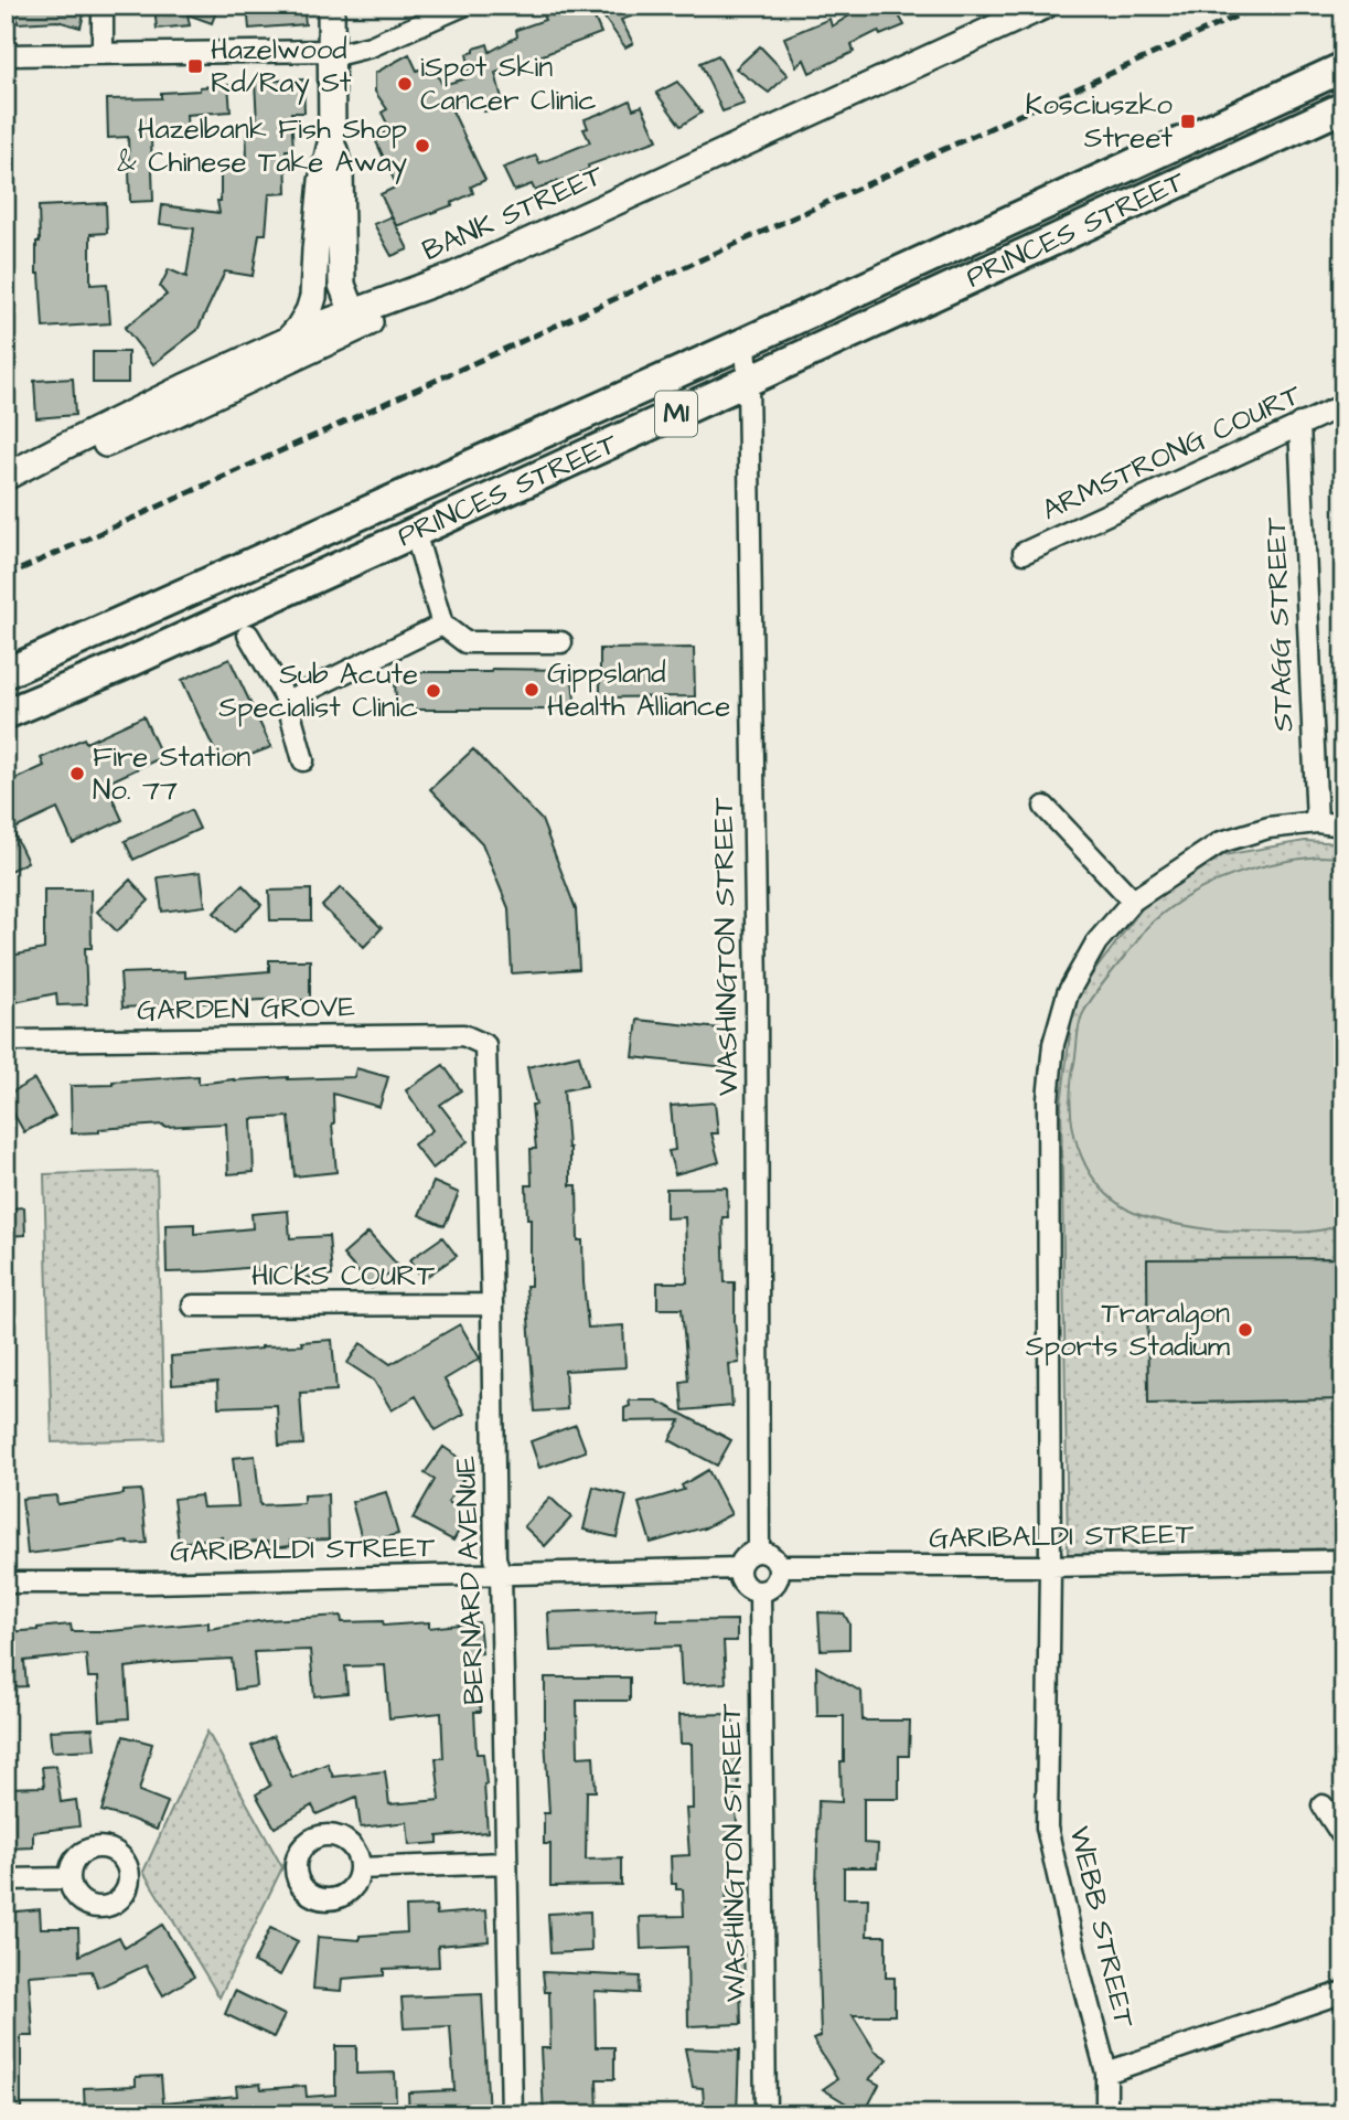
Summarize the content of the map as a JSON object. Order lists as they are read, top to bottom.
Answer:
{
  "streets": {
    "highway": ["PRINCES STREET", "M1"],
    "main road": ["BANK STREET"],
    "street": [
      "ARMSTRONG COURT",
      "STAGG STREET",
      "WASHINGTON STREET",
      "GARDEN GROVE",
      "HICKS COURT",
      "GARIBALDI STREET",
      "BERNARD AVENUE",
      "WEBB STREET"
    ]
  },
  "crossings": [
    ["PRINCES STREET", "WASHINGTON STREET"],
    ["ARMSTRONG COURT", "STAGG STREET"],
    ["STAGG STREET", "WEBB STREET"],
    ["WASHINGTON STREET", "GARIBALDI STREET"],
    ["GARDEN GROVE", "BERNARD AVENUE"],
    ["HICKS COURT", "BERNARD AVENUE"],
    ["GARIBALDI STREET", "BERNARD AVENUE"],
    ["GARIBALDI STREET", "WEBB STREET"]
  ],
  "places": {
    "transit": ["Hazelwood Rd/Ray St", "Kosciuszko Street"],
    "other": [
      "iSpot Skin Cancer Clinic",
      "Hazelbank Fish Shop & Chinese Take Away",
      "Gippsland Health Alliance",
      "Sub Acute Specialist Clinic",
      "Fire Station No. 77",
      "Traralgon Sports Stadium"
    ]
  }
}
